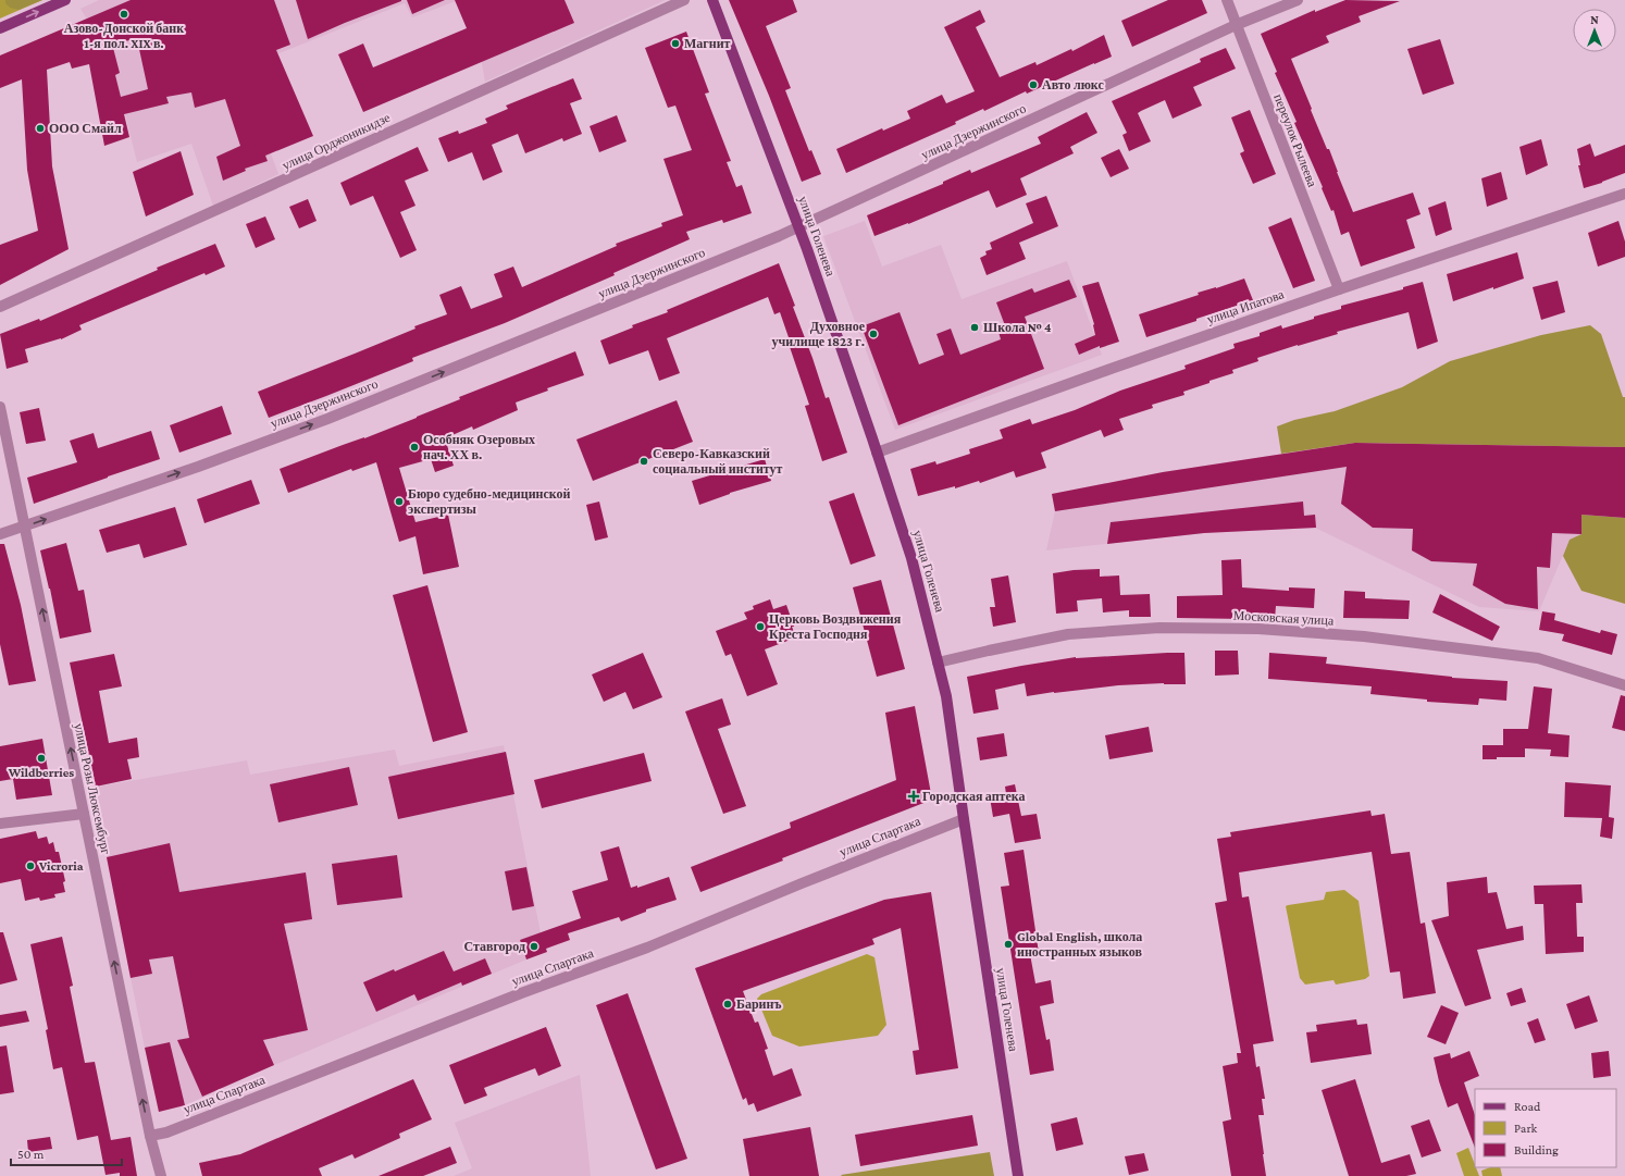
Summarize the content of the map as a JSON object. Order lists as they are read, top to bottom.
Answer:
{
  "streets": {
    "main road": ["улица Голенева"],
    "street": [
      "улица Дзержинского",
      "переулок Рылеева",
      "улица Орджоникидзе",
      "улица Ипатова",
      "Московская улица",
      "улица Розы Люксембург",
      "улица Спартака"
    ]
  },
  "crossings": [
    ["улица Дзержинского", "переулок Рылеева"],
    ["улица Дзержинского", "улица Голенева"],
    ["улица Дзержинского", "улица Розы Люксембург"],
    ["переулок Рылеева", "улица Ипатова"],
    ["улица Голенева", "улица Ипатова"],
    ["улица Голенева", "Московская улица"],
    ["улица Голенева", "улица Спартака"],
    ["улица Розы Люксембург", "улица Спартака"]
  ],
  "one_way": ["улица Дзержинского", "улица Розы Люксембург"],
  "places": {
    "other": [
      "Азово-Донской банк 1-я пол. XIX в.",
      "Магнит",
      "Авто люкс",
      "ООО Смайл",
      "Школа № 4",
      "Духовное училище 1823 г.",
      "Особняк Озеровых нач. ХХ в.",
      "Северо-Кавказский социальный институт",
      "Бюро судебно-медицинской экспертизы",
      "Церковь Воздвижения Креста Господня",
      "Wildberries",
      "Vicroria",
      "Global English, школа иностранных языков",
      "Ставгород",
      "Баринъ"
    ],
    "health": ["Городская аптека"]
  },
  "legend": ["Road", "Park", "Building"],
  "scale_bar": "50 m",
  "north": "top"
}
